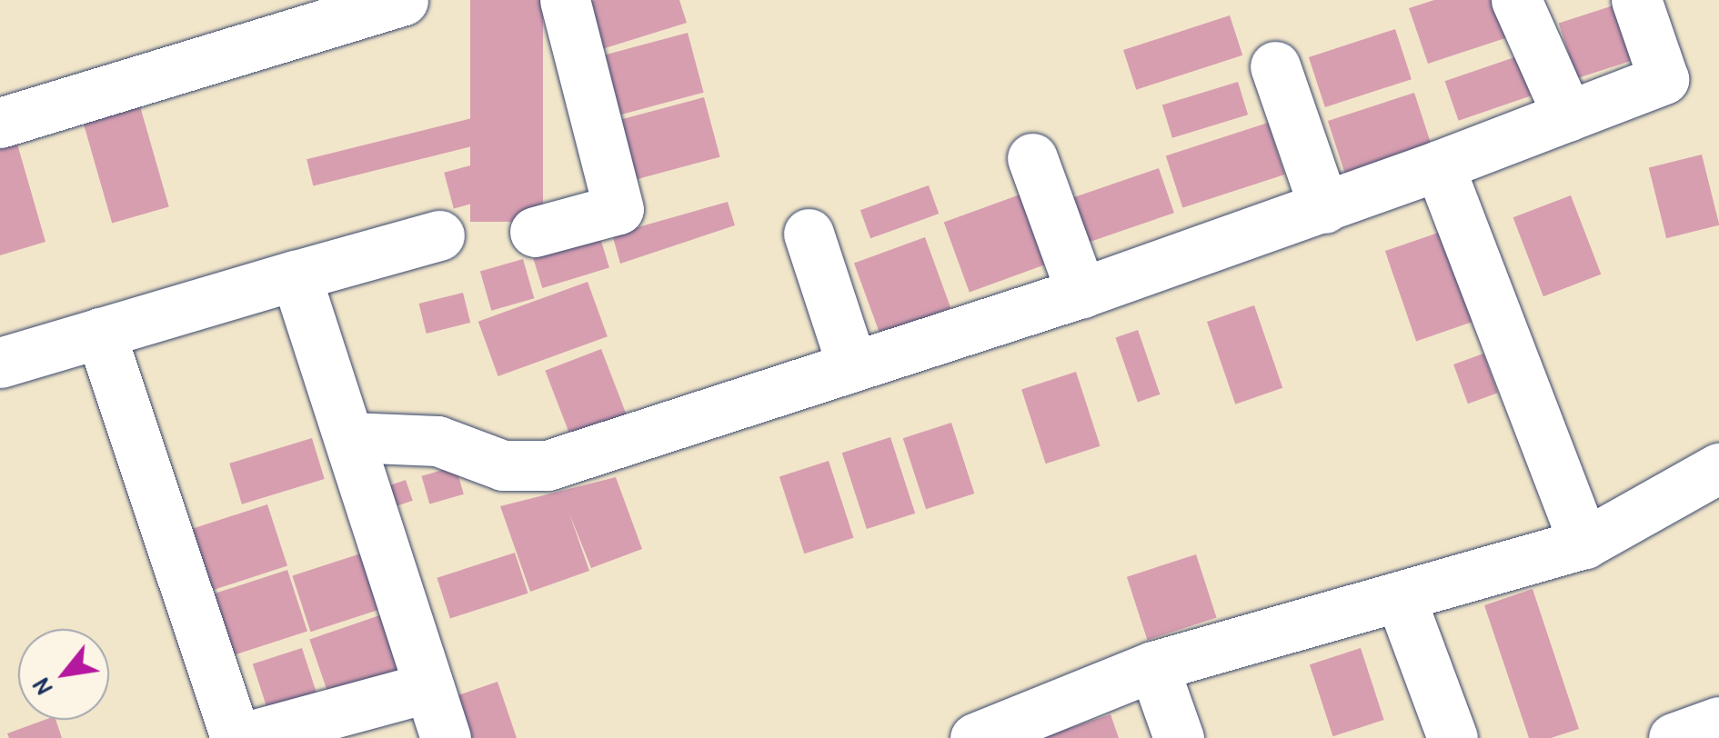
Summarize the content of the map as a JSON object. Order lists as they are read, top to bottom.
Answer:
{
  "north": "bottom left"
}
